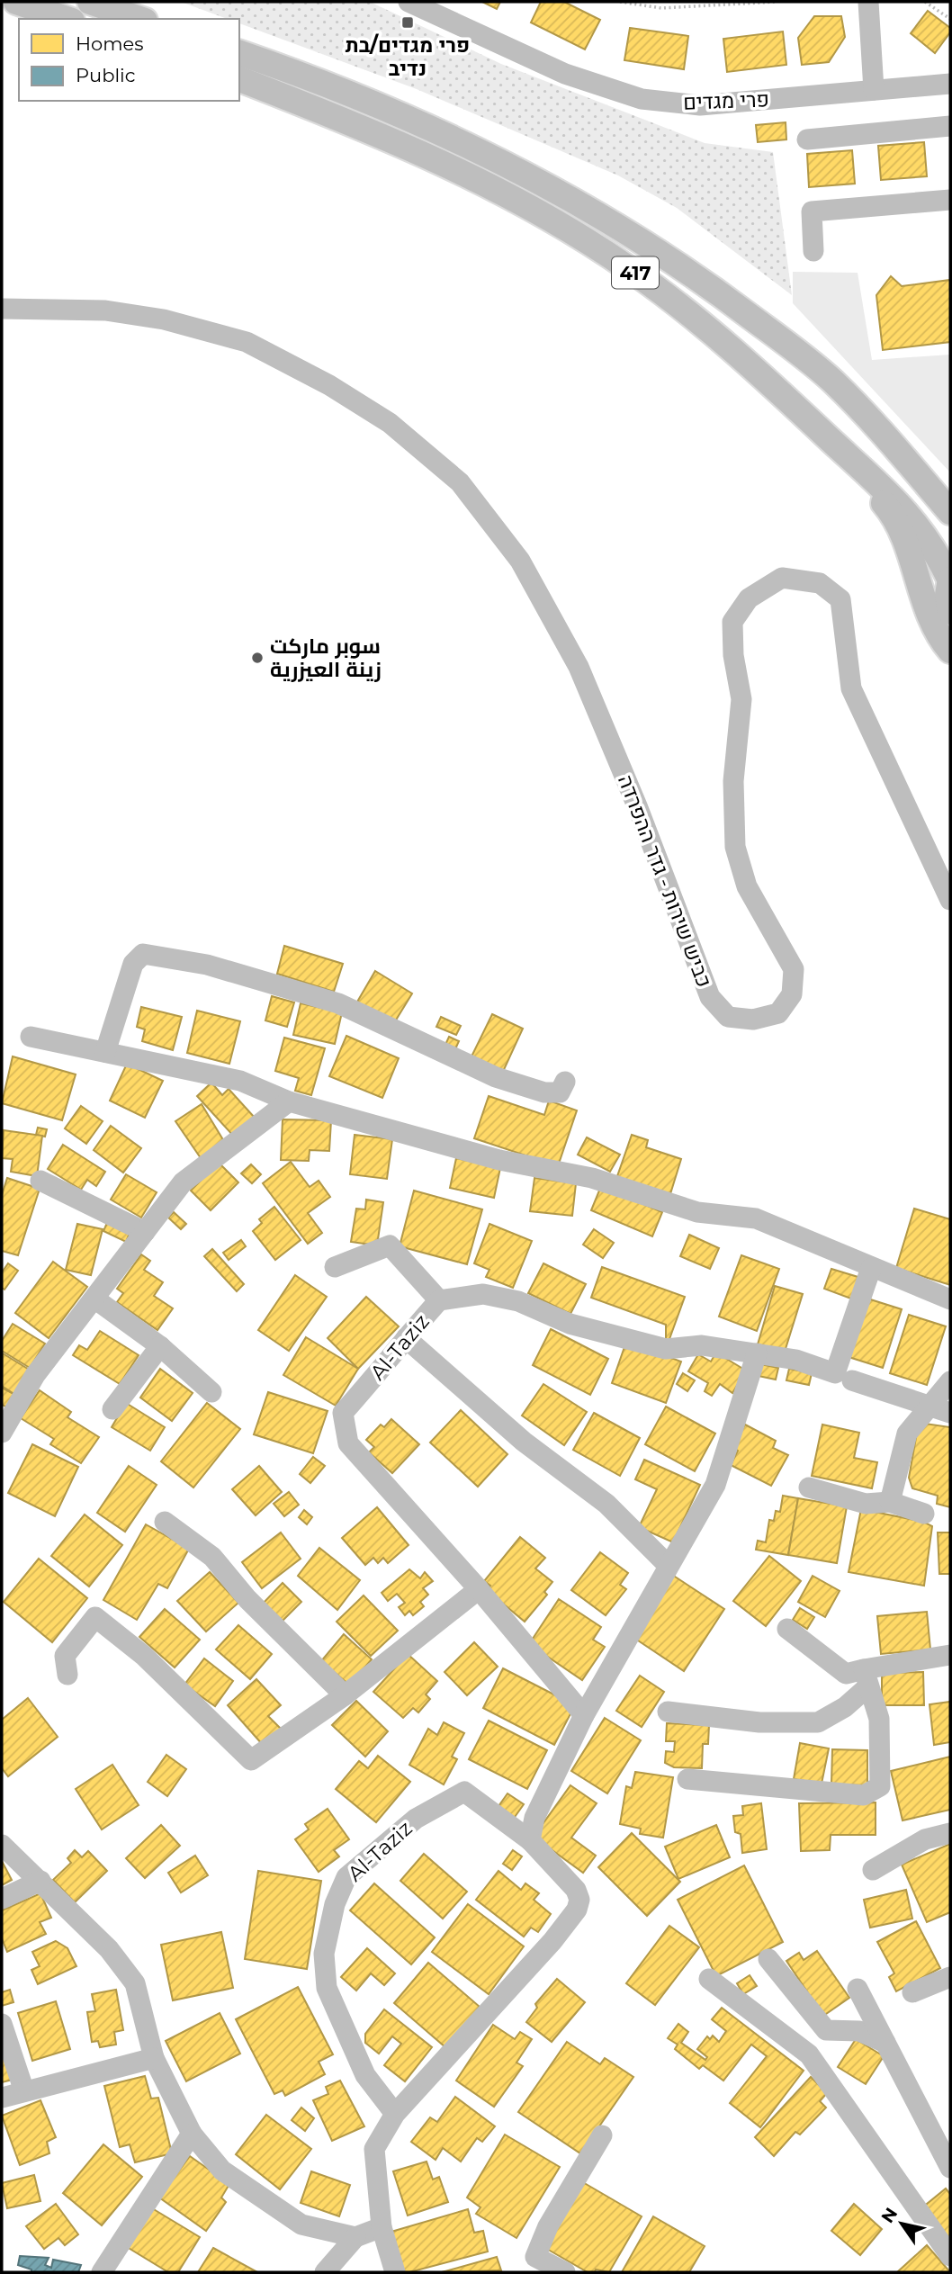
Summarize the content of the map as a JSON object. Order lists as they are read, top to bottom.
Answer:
{
  "streets": {
    "main road": ["417"],
    "street": ["פרי מגדים", "כביש שירות - גדר ההפרדה", "Al-Taziz"]
  },
  "places": {
    "transit": ["פרי מגדים/בת נדיב"],
    "other": ["سوبر ماركت زينة العيزرية"]
  },
  "legend": ["Homes", "Public"],
  "north": "top left"
}
